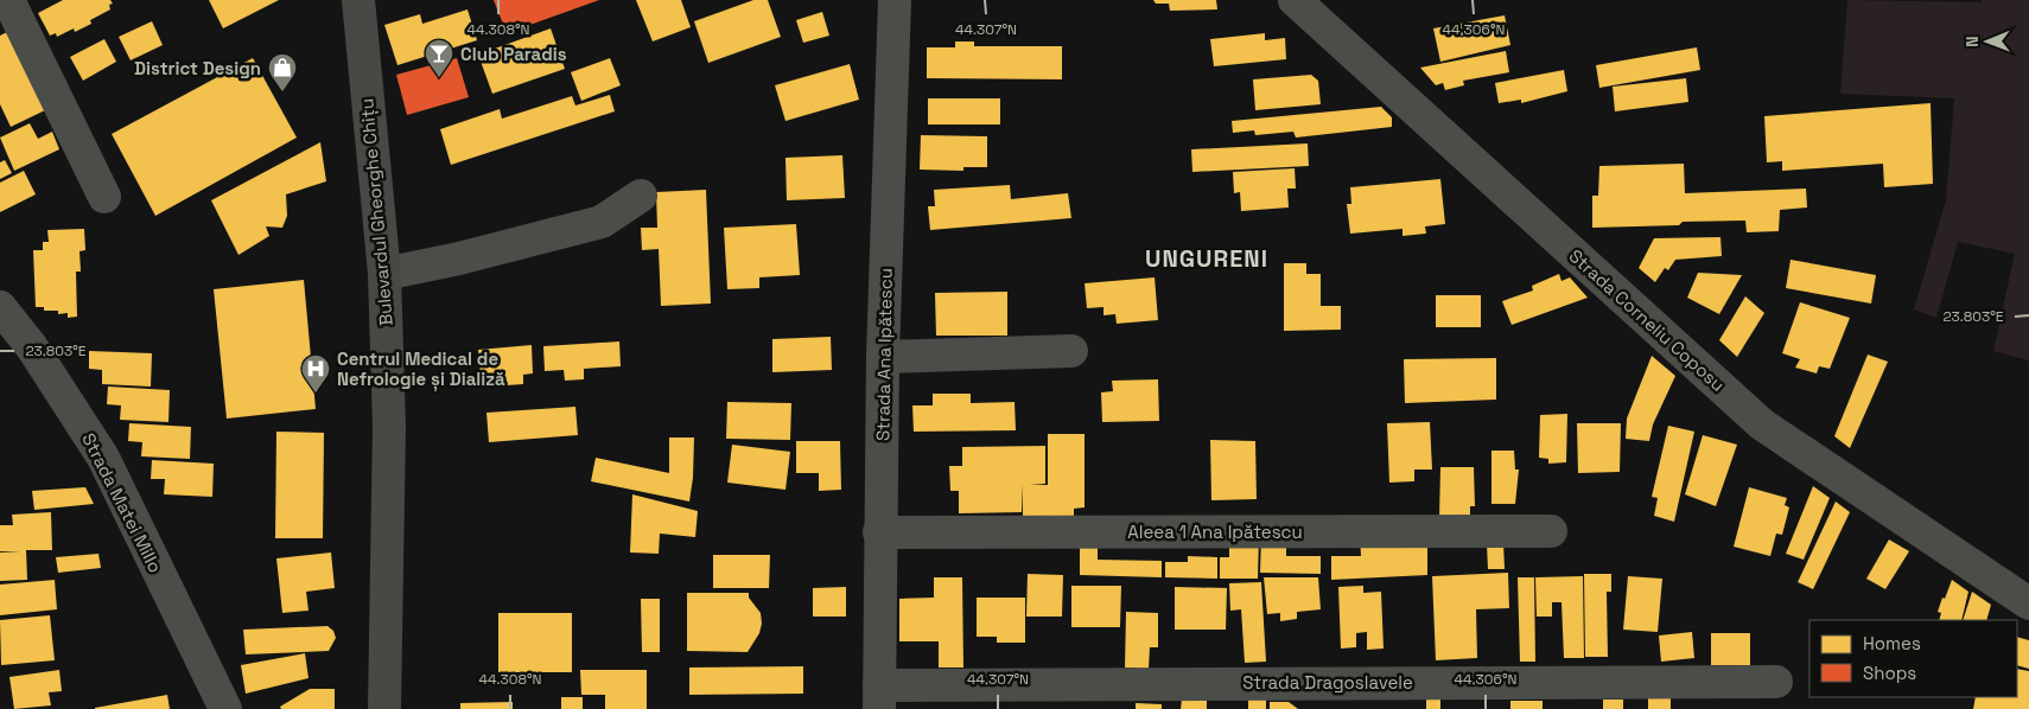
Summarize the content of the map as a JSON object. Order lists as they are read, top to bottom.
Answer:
{
  "streets": {
    "main road": ["Bulevardul Gheorghe Chițu"],
    "street": [
      "Strada Corneliu Coposu",
      "Strada Ana Ipătescu",
      "Strada Matei Millo",
      "Aleea 1 Ana Ipătescu",
      "Strada Dragoslavele"
    ]
  },
  "crossings": [
    ["Strada Ana Ipătescu", "Aleea 1 Ana Ipătescu"],
    ["Strada Ana Ipătescu", "Strada Dragoslavele"]
  ],
  "districts": ["UNGURENI"],
  "places": {
    "bar": ["Club Paradis"],
    "shop": ["District Design"],
    "hospital": ["Centrul Medical de Nefrologie și Dializă"]
  },
  "legend": ["Homes", "Shops"],
  "north": "left",
  "coordinates": [
    "44.308°N",
    "44.307°N",
    "44.306°N",
    "23.803°E"
  ]
}
